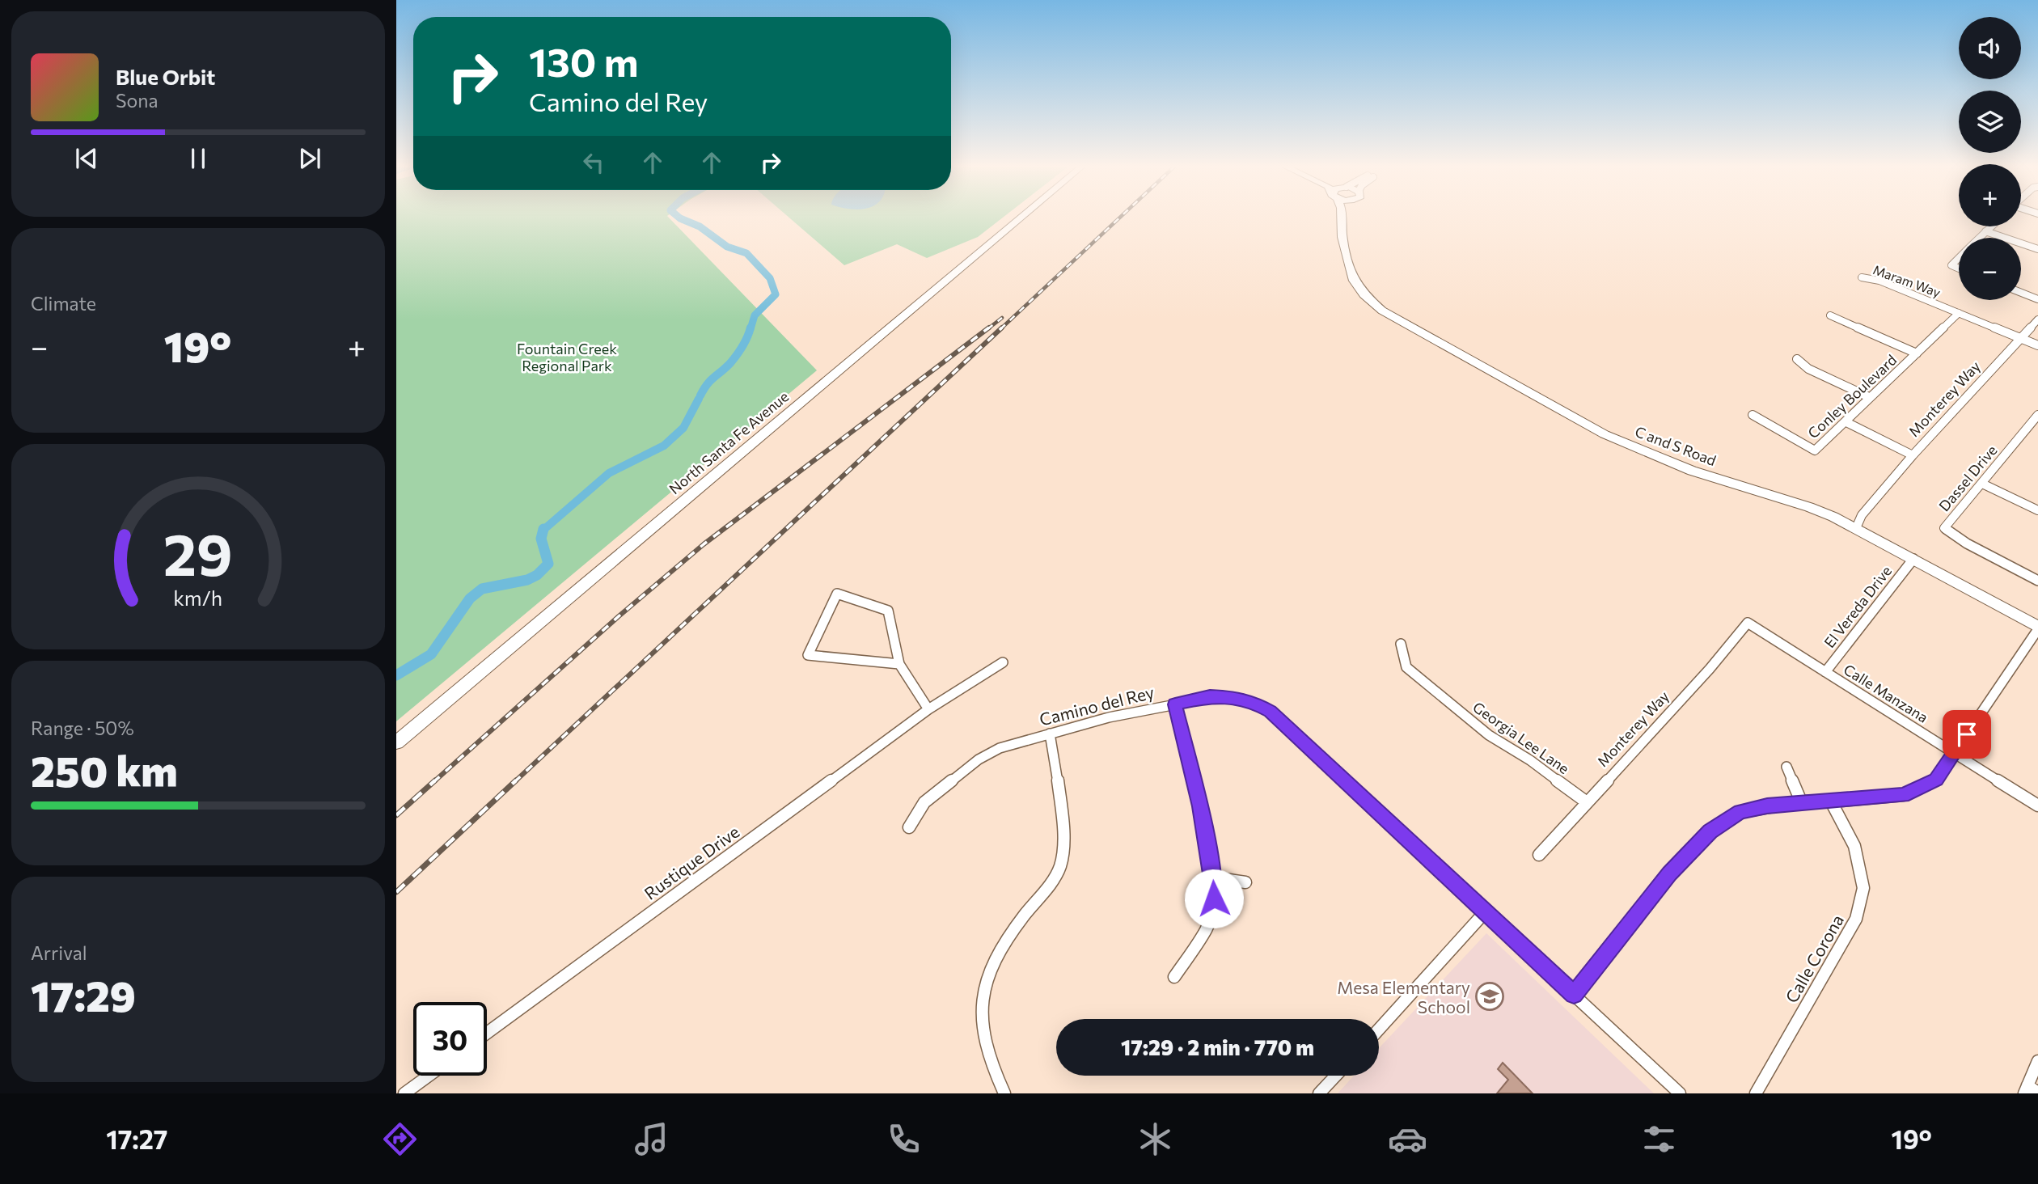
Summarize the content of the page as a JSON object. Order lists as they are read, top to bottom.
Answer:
{
  "streets": {
    "main road": ["North Santa Fe Avenue", "C and S Road"],
    "street": [
      "Maram Way",
      "Conley Boulevard",
      "Monterey Way",
      "Dassel Drive",
      "El Vereda Drive",
      "Calle Manzana",
      "Camino del Rey",
      "Georgia Lee Lane",
      "Rustique Drive",
      "Calle Corona"
    ]
  },
  "crossings": [
    ["Maram Way", "Conley Boulevard"],
    ["Maram Way", "Monterey Way"],
    ["Monterey Way", "C and S Road"],
    ["Monterey Way", "Calle Manzana"],
    ["Monterey Way", "Georgia Lee Lane"],
    ["C and S Road", "El Vereda Drive"],
    ["El Vereda Drive", "Calle Manzana"]
  ],
  "parks": ["Fountain Creek Regional Park"],
  "places": {
    "school or university": ["Mesa Elementary School"]
  },
  "page": {
    "map_buttons": ["+", "−"],
    "turn": ["130 m", "Camino del Rey"],
    "song": ["Blue Orbit", "Sona"],
    "tile": [
      "Climate",
      ["Range · 50%", "250 km"],
      ["Arrival", "17:29"]
    ],
    "heat": ["−", "19°", "+"],
    "limit": "30",
    "trip": "17:29 · 2 min · 770 m",
    "tabs": ["17:27", "19°"],
    "gauge": ["29", "km/h"]
  }
}
